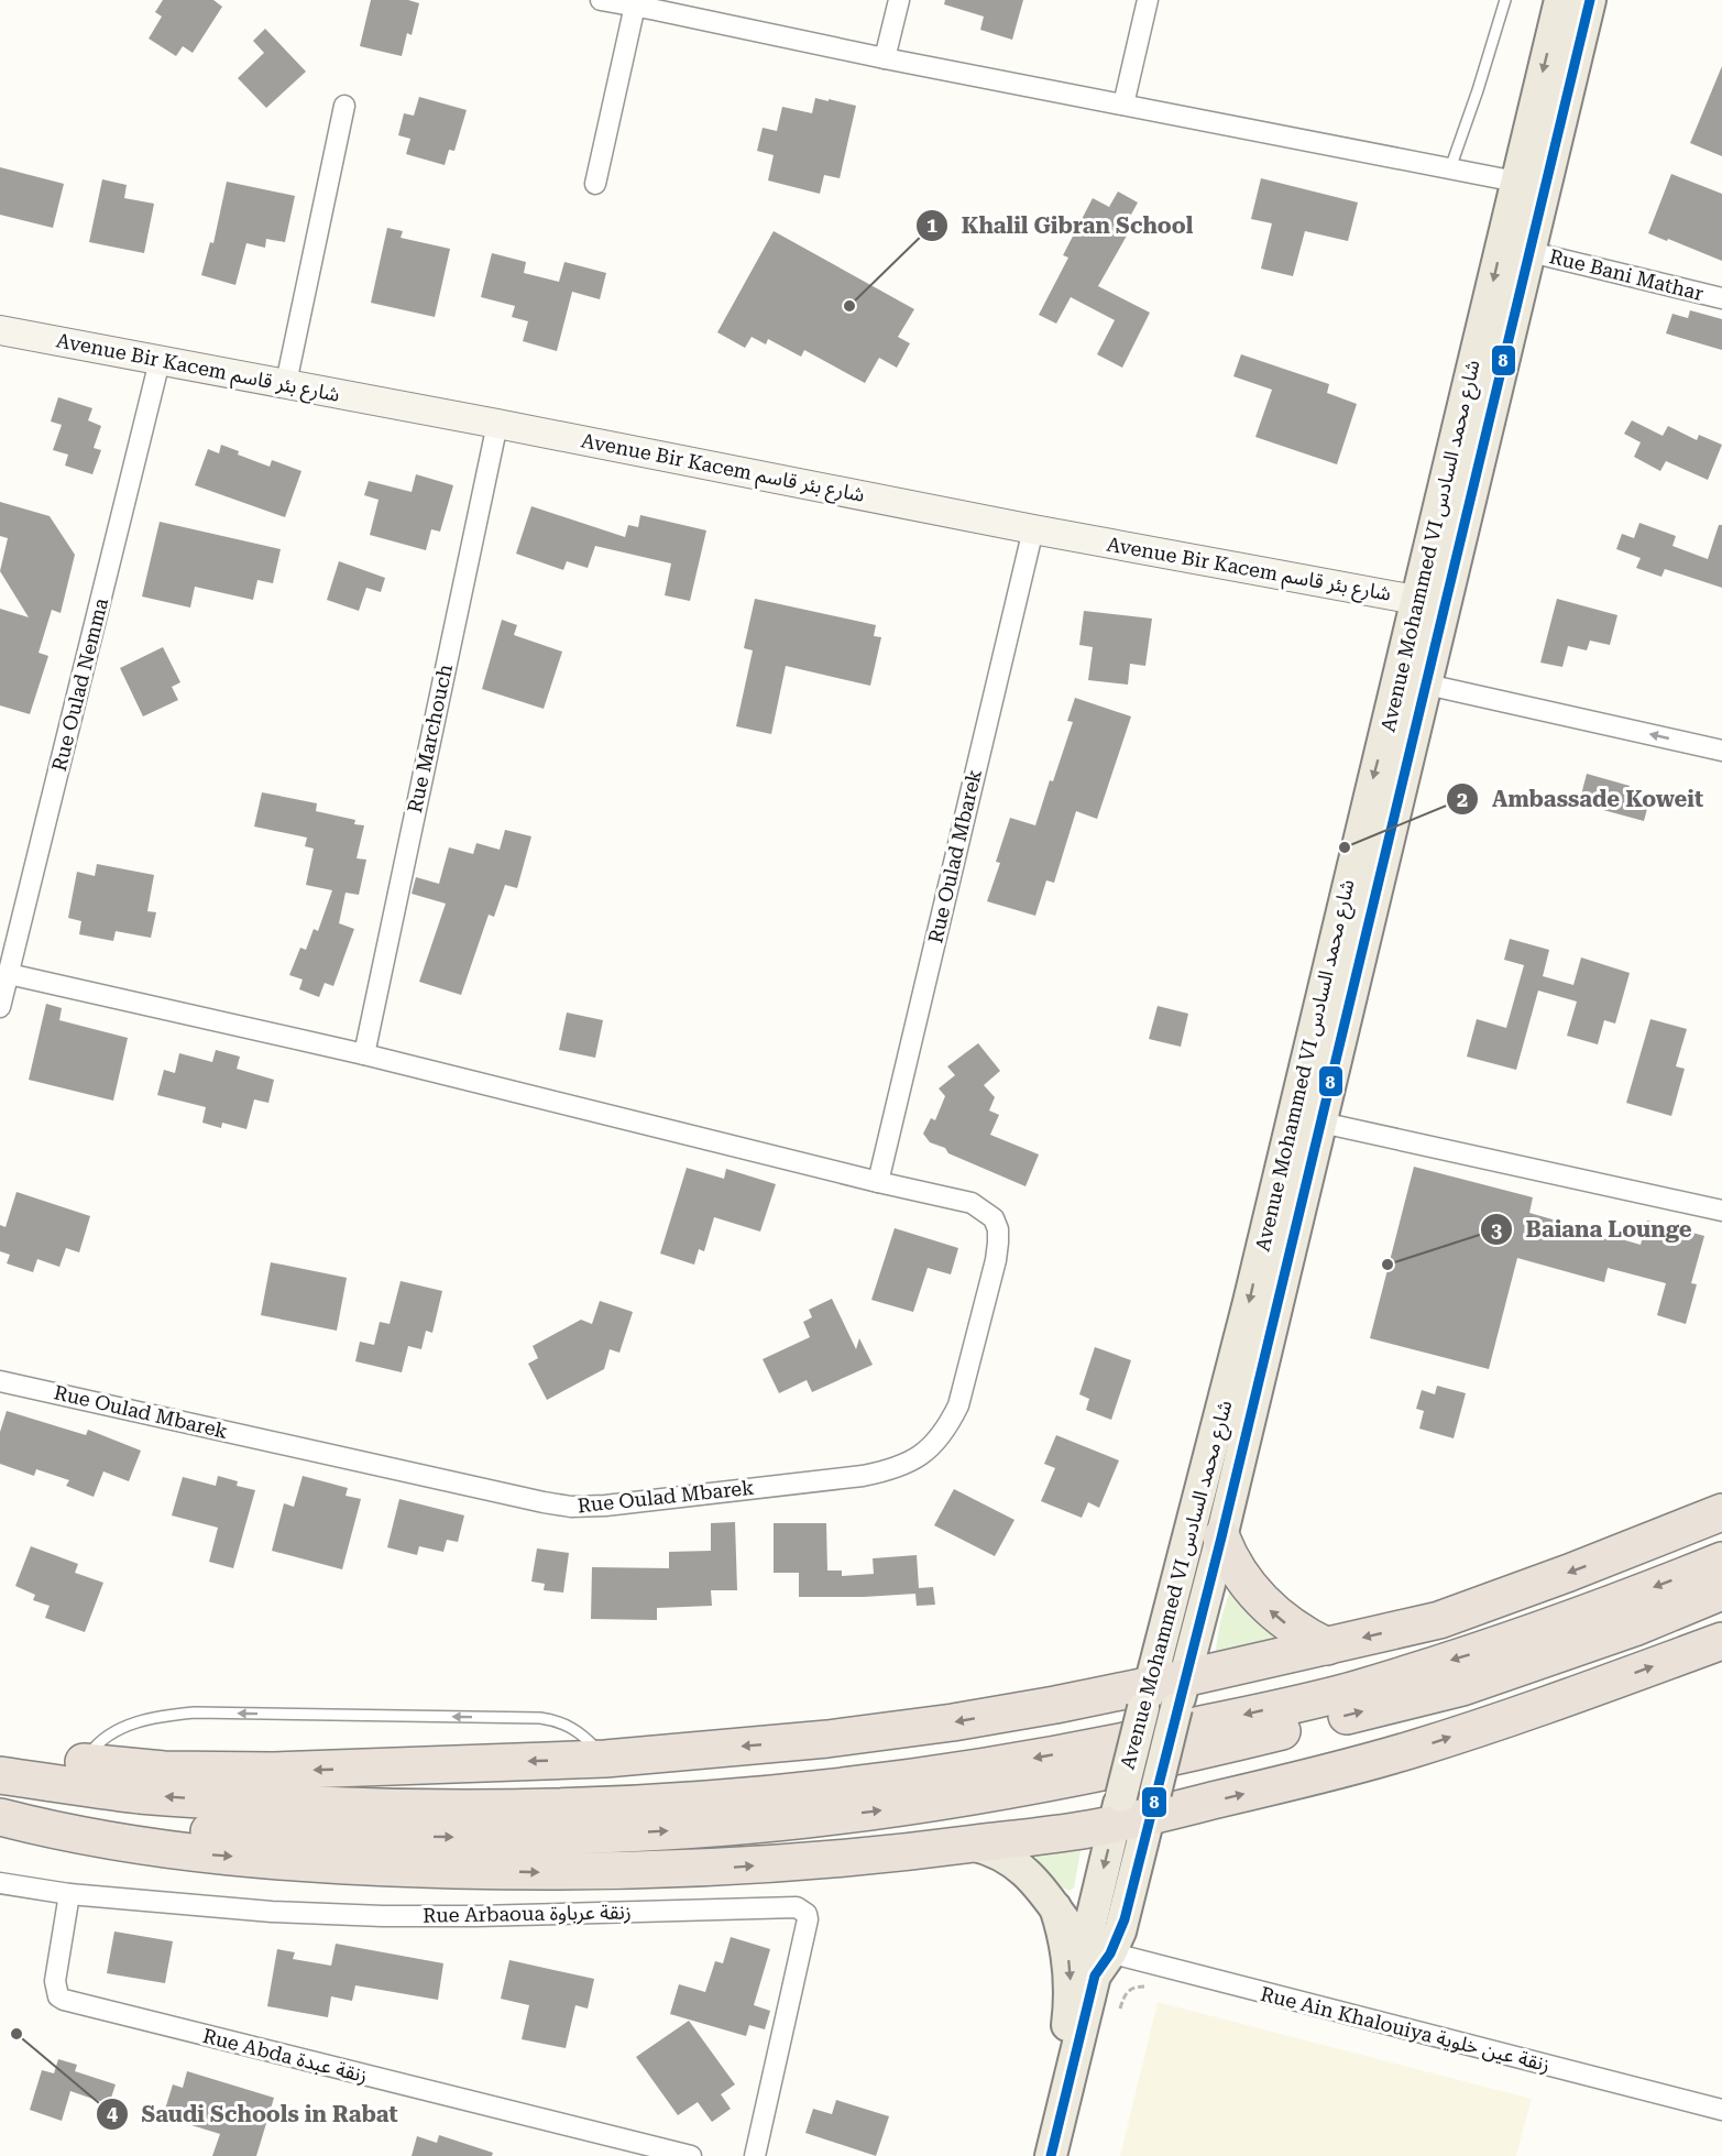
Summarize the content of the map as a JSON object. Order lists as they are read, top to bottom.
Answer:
{
  "streets": {
    "main road": ["Avenue Mohammed VI شارع محمد السادس"],
    "street": [
      "Rue Bani Mathar",
      "Avenue Bir Kacem شارع بئر قاسم",
      "Rue Oulad Nemma",
      "Rue Marchouch",
      "Rue Oulad Mbarek",
      "Rue Arbaoua زنقة عرباوة",
      "Rue Ain Khalouiya زنقة عين خلوية",
      "Rue Abda زنقة عبدة"
    ]
  },
  "crossings": [
    ["Rue Bani Mathar", "Avenue Mohammed VI شارع محمد السادس"],
    ["Avenue Bir Kacem شارع بئر قاسم", "Avenue Mohammed VI شارع محمد السادس"],
    ["Avenue Bir Kacem شارع بئر قاسم", "Rue Oulad Nemma"],
    ["Avenue Bir Kacem شارع بئر قاسم", "Rue Marchouch"],
    ["Avenue Bir Kacem شارع بئر قاسم", "Rue Oulad Mbarek"],
    ["Avenue Mohammed VI شارع محمد السادس", "Rue Ain Khalouiya زنقة عين خلوية"],
    ["Rue Oulad Nemma", "Rue Oulad Mbarek"],
    ["Rue Marchouch", "Rue Oulad Mbarek"],
    ["Rue Arbaoua زنقة عرباوة", "Rue Abda زنقة عبدة"]
  ],
  "places": [
    "Khalil Gibran School",
    "Ambassade Koweit",
    "Baiana Lounge",
    "Saudi Schools in Rabat"
  ],
  "lines": ["transit line 8"]
}
